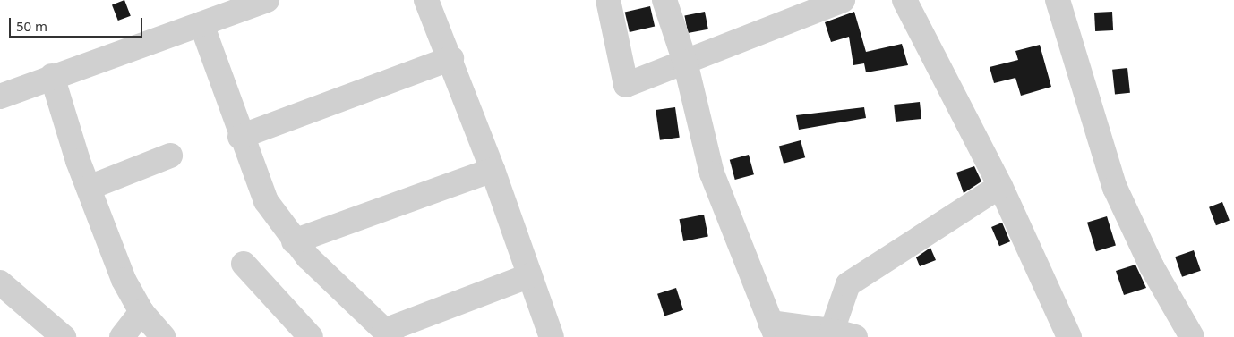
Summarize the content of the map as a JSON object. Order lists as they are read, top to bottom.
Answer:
{
  "scale_bar": "50 m"
}
